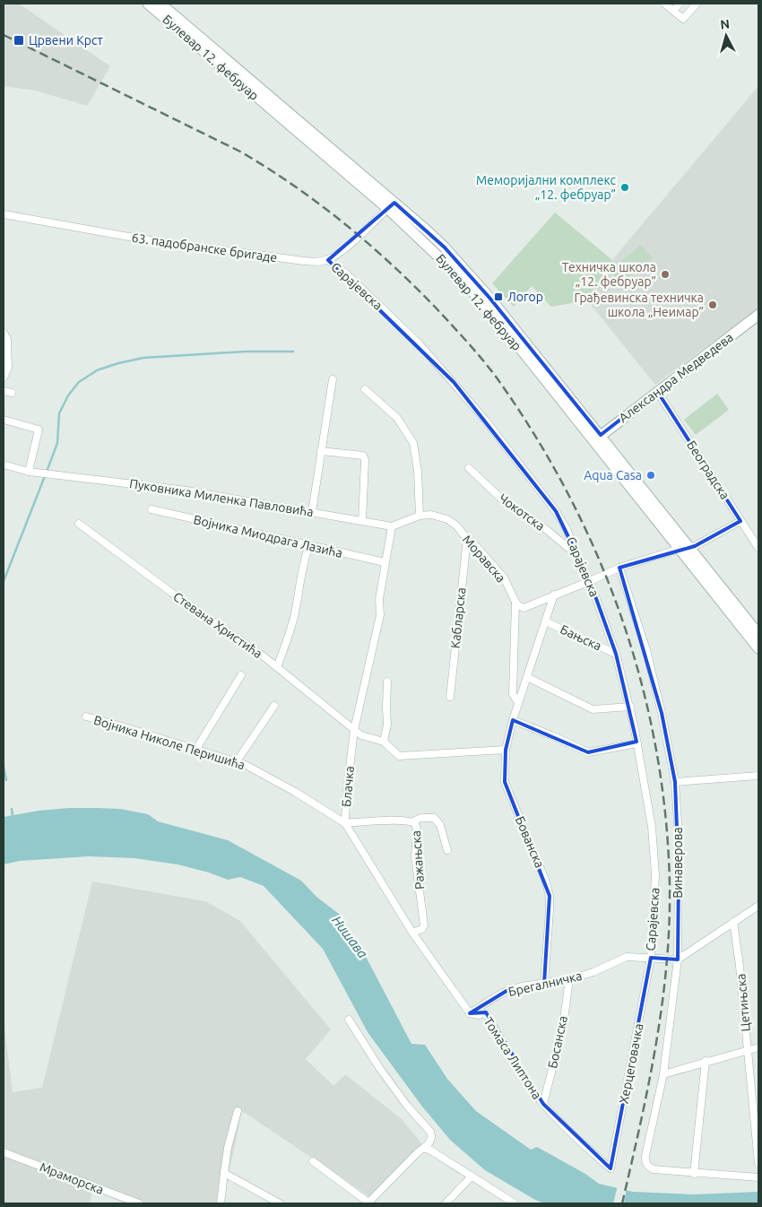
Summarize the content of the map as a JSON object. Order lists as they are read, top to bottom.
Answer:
{
  "streets": {
    "main road": ["Булевар 12. фебруар", "Александра Медведева"],
    "street": [
      "63. падобранске бригаде",
      "Сарајевска",
      "Београдска",
      "Пуковника Миленка Павловића",
      "Чокотска",
      "Војника Миодрага Лазића",
      "Моравска",
      "Кабларска",
      "Стевана Христића",
      "Бањска",
      "Војника Николе Перишића",
      "Блачка",
      "Бованска",
      "Ражањска",
      "Винаверова",
      "Брегалничка",
      "Цетињска",
      "Босанска",
      "Томаса Липтона",
      "Херцеговачка",
      "Мраморска"
    ]
  },
  "crossings": [
    ["Булевар 12. фебруар", "Александра Медведева"],
    ["63. падобранске бригаде", "Сарајевска"],
    ["Сарајевска", "Чокотска"],
    ["Сарајевска", "Бањска"],
    ["Сарајевска", "Брегалничка"],
    ["Сарајевска", "Херцеговачка"],
    ["Александра Медведева", "Београдска"],
    ["Пуковника Миленка Павловића", "Моравска"],
    ["Пуковника Миленка Павловића", "Блачка"],
    ["Војника Миодрага Лазића", "Блачка"],
    ["Моравска", "Кабларска"],
    ["Моравска", "Блачка"],
    ["Стевана Христића", "Блачка"],
    ["Бањска", "Бованска"],
    ["Војника Николе Перишића", "Блачка"],
    ["Војника Николе Перишића", "Ражањска"],
    ["Блачка", "Ражањска"],
    ["Блачка", "Брегалничка"],
    ["Блачка", "Томаса Липтона"],
    ["Бованска", "Брегалничка"],
    ["Винаверова", "Брегалничка"],
    ["Брегалничка", "Босанска"],
    ["Брегалничка", "Томаса Липтона"],
    ["Брегалничка", "Херцеговачка"],
    ["Босанска", "Томаса Липтона"],
    ["Томаса Липтона", "Херцеговачка"]
  ],
  "water": ["Нишава"],
  "places": {
    "transit": ["Црвени Крст", "Логор"],
    "other": [
      "Меморијални комплекс „12. фебруар”",
      "Техничка школа „12. фебруар”",
      "Грађевинска техничка школа „Неимар”",
      "Aqua Casa"
    ]
  },
  "north": "top"
}
